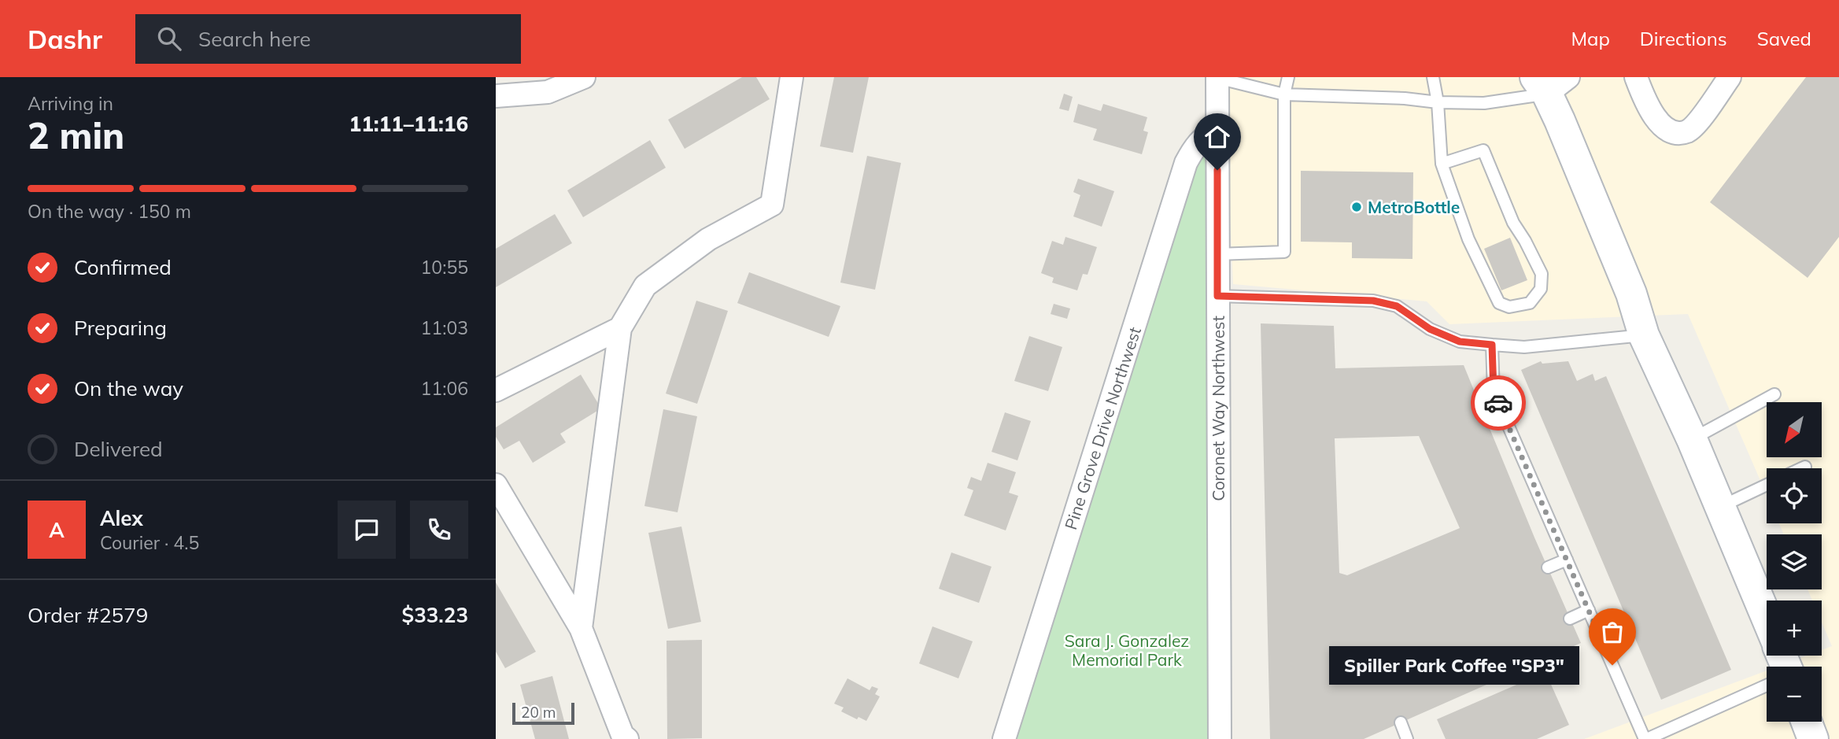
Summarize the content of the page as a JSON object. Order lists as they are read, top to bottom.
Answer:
{
  "streets": {
    "street": ["Coronet Way Northwest", "Pine Grove Drive Northwest"]
  },
  "crossings": [
    ["Coronet Way Northwest", "Pine Grove Drive Northwest"]
  ],
  "parks": ["Sara J. Gonzalez Memorial Park"],
  "places": ["MetroBottle", "Spiller Park Coffee \"SP3\""],
  "scale_bar": "20 m",
  "north": "bottom left",
  "page": {
    "header": "Dashr",
    "search": "Search here",
    "nav": ["Map", "Directions", "Saved"],
    "heading": ["2 min", "Arriving in", "11:11–11:16"],
    "panel": [
      "Alex",
      "Courier · 4.5",
      "Order #2579",
      "$33.23"
    ],
    "bar": "On the way · 150 m",
    "list": [
      ["Confirmed", "10:55"],
      ["Preparing", "11:03"],
      ["On the way", "11:06"],
      "Delivered"
    ],
    "map_buttons": ["+", "−"],
    "round": "A",
    "bubble": "Spiller Park Coffee \"SP3\"",
    "scale": "20 m"
  }
}
